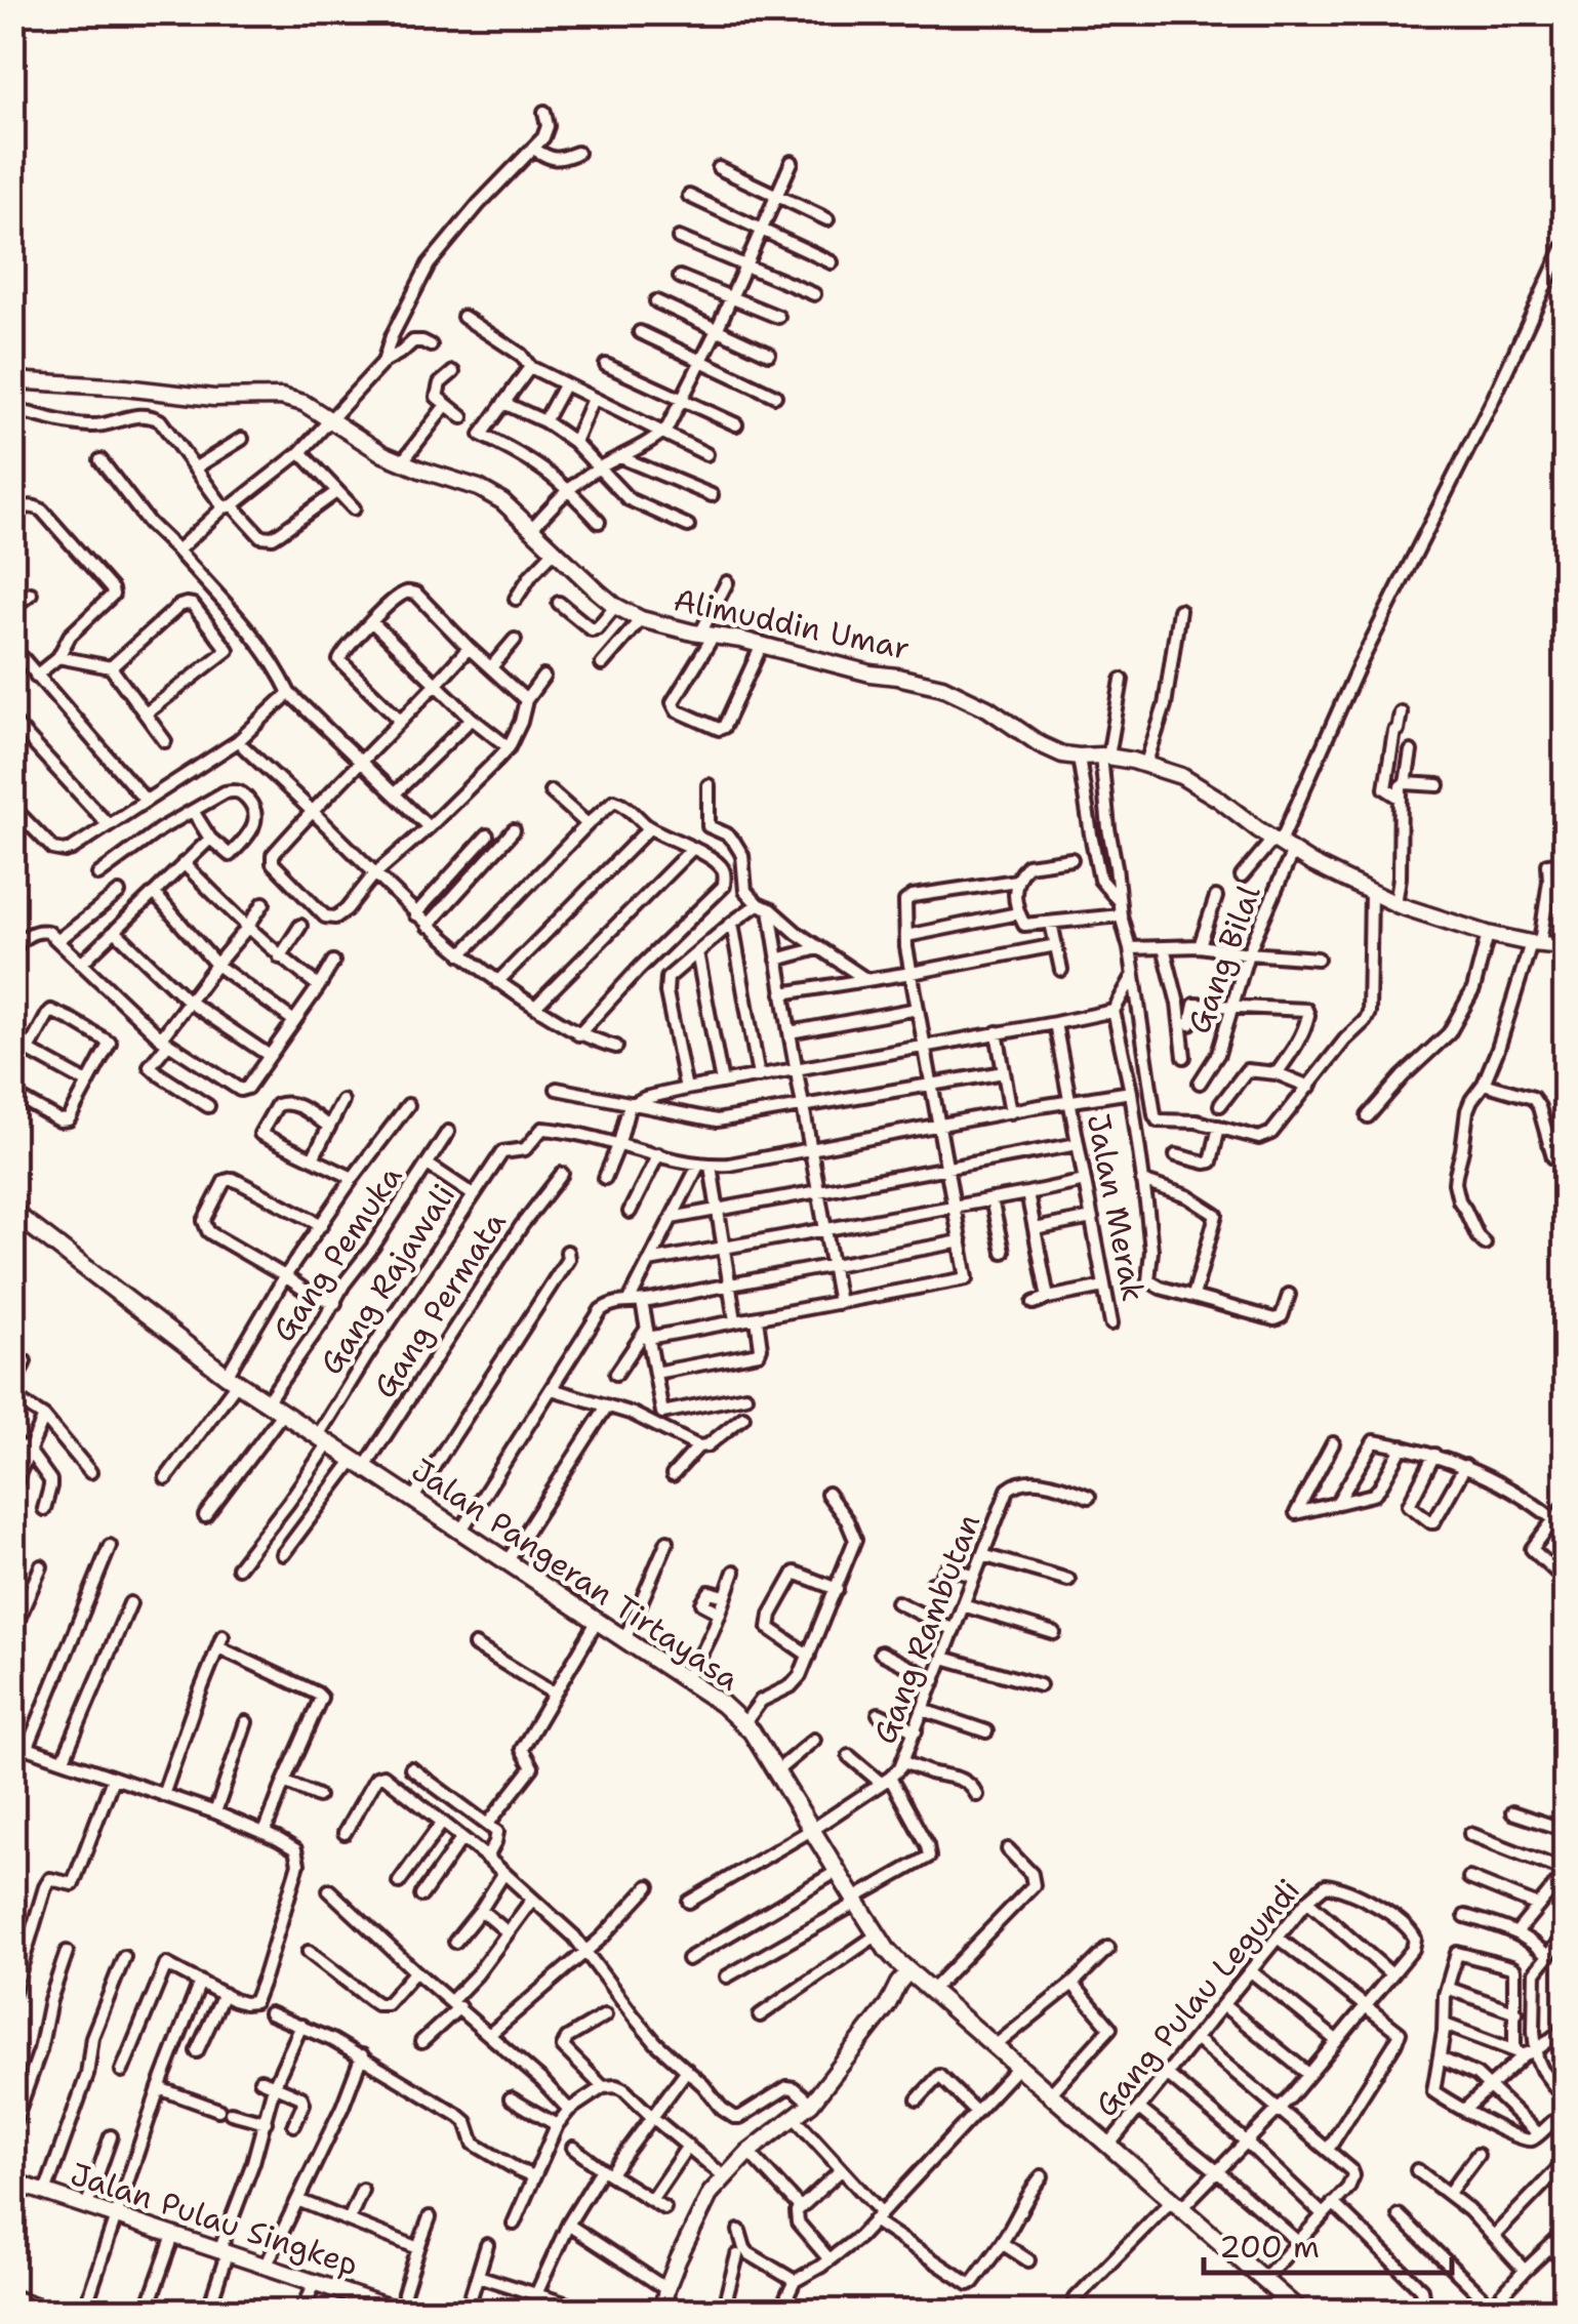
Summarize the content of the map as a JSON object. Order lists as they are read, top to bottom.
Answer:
{
  "streets": {
    "main road": ["Jalan Pangeran Tirtayasa"],
    "street": [
      "Alimuddin Umar",
      "Gang Bilal",
      "Jalan Merak",
      "Gang Pemuka",
      "Gang Rajawali",
      "Gang Permata",
      "Gang Rambutan",
      "Gang Pulau Legundi",
      "Jalan Pulau Singkep"
    ]
  },
  "crossings": [
    ["Alimuddin Umar", "Gang Bilal"],
    ["Gang Pemuka", "Jalan Pangeran Tirtayasa"],
    ["Gang Rajawali", "Jalan Pangeran Tirtayasa"],
    ["Gang Permata", "Jalan Pangeran Tirtayasa"],
    ["Jalan Pangeran Tirtayasa", "Gang Rambutan"],
    ["Jalan Pangeran Tirtayasa", "Gang Pulau Legundi"]
  ],
  "scale_bar": "200 m"
}
